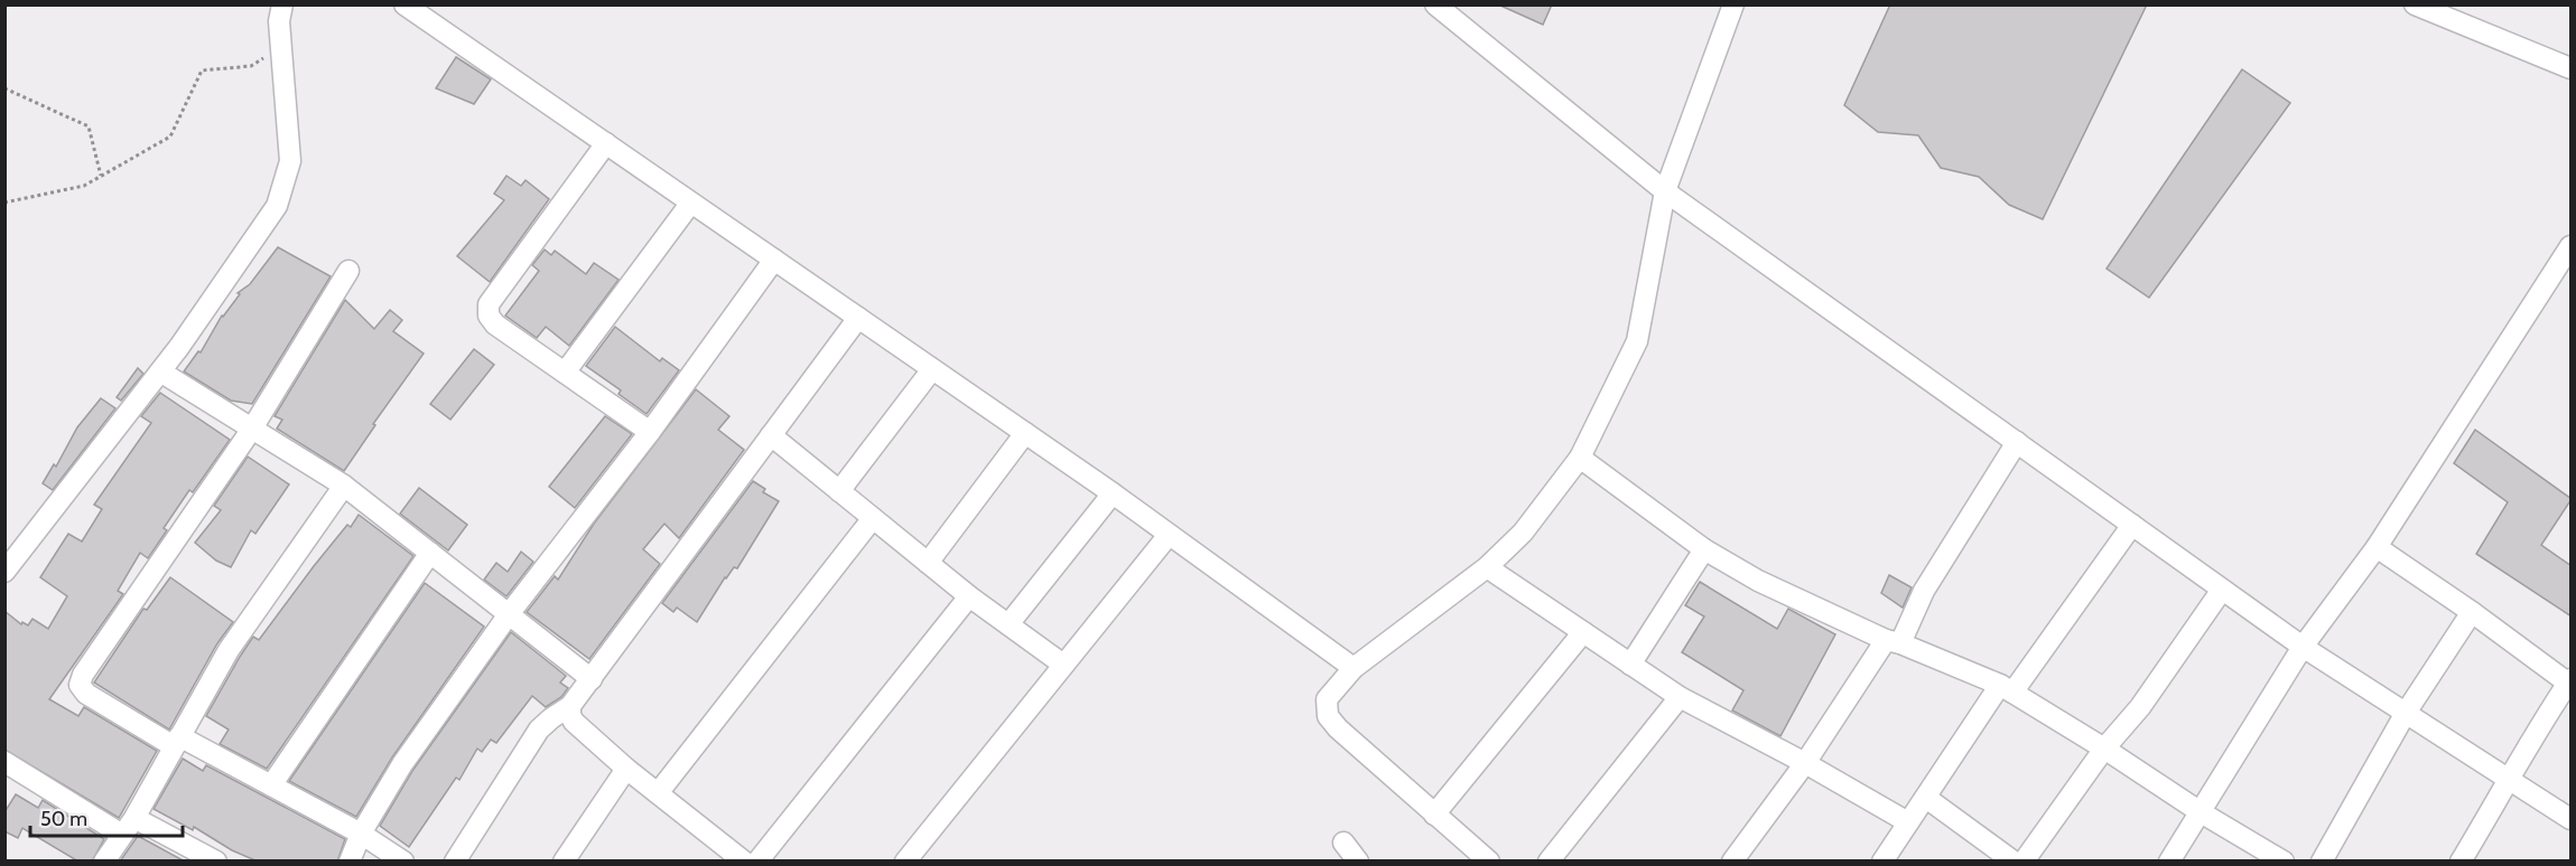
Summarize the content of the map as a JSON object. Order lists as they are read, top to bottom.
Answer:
{
  "scale_bar": "50 m"
}
